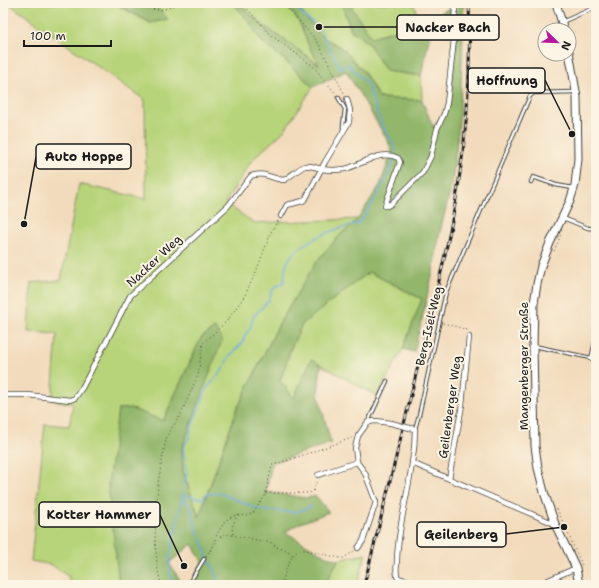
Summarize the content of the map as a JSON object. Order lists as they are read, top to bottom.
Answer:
{
  "streets": {
    "main road": ["Mangenberger Straße"],
    "street": ["Nacker Weg", "Berg-Isel-Weg", "Geilenberger Weg"]
  },
  "crossings": [
    ["Berg-Isel-Weg", "Mangenberger Straße"],
    ["Berg-Isel-Weg", "Geilenberger Weg"],
    ["Mangenberger Straße", "Geilenberger Weg"]
  ],
  "places": [
    "Nacker Bach",
    "Hoffnung",
    "Auto Hoppe",
    "Geilenberg",
    "Kotter Hammer"
  ],
  "scale_bar": "100 m",
  "north": "bottom right"
}
